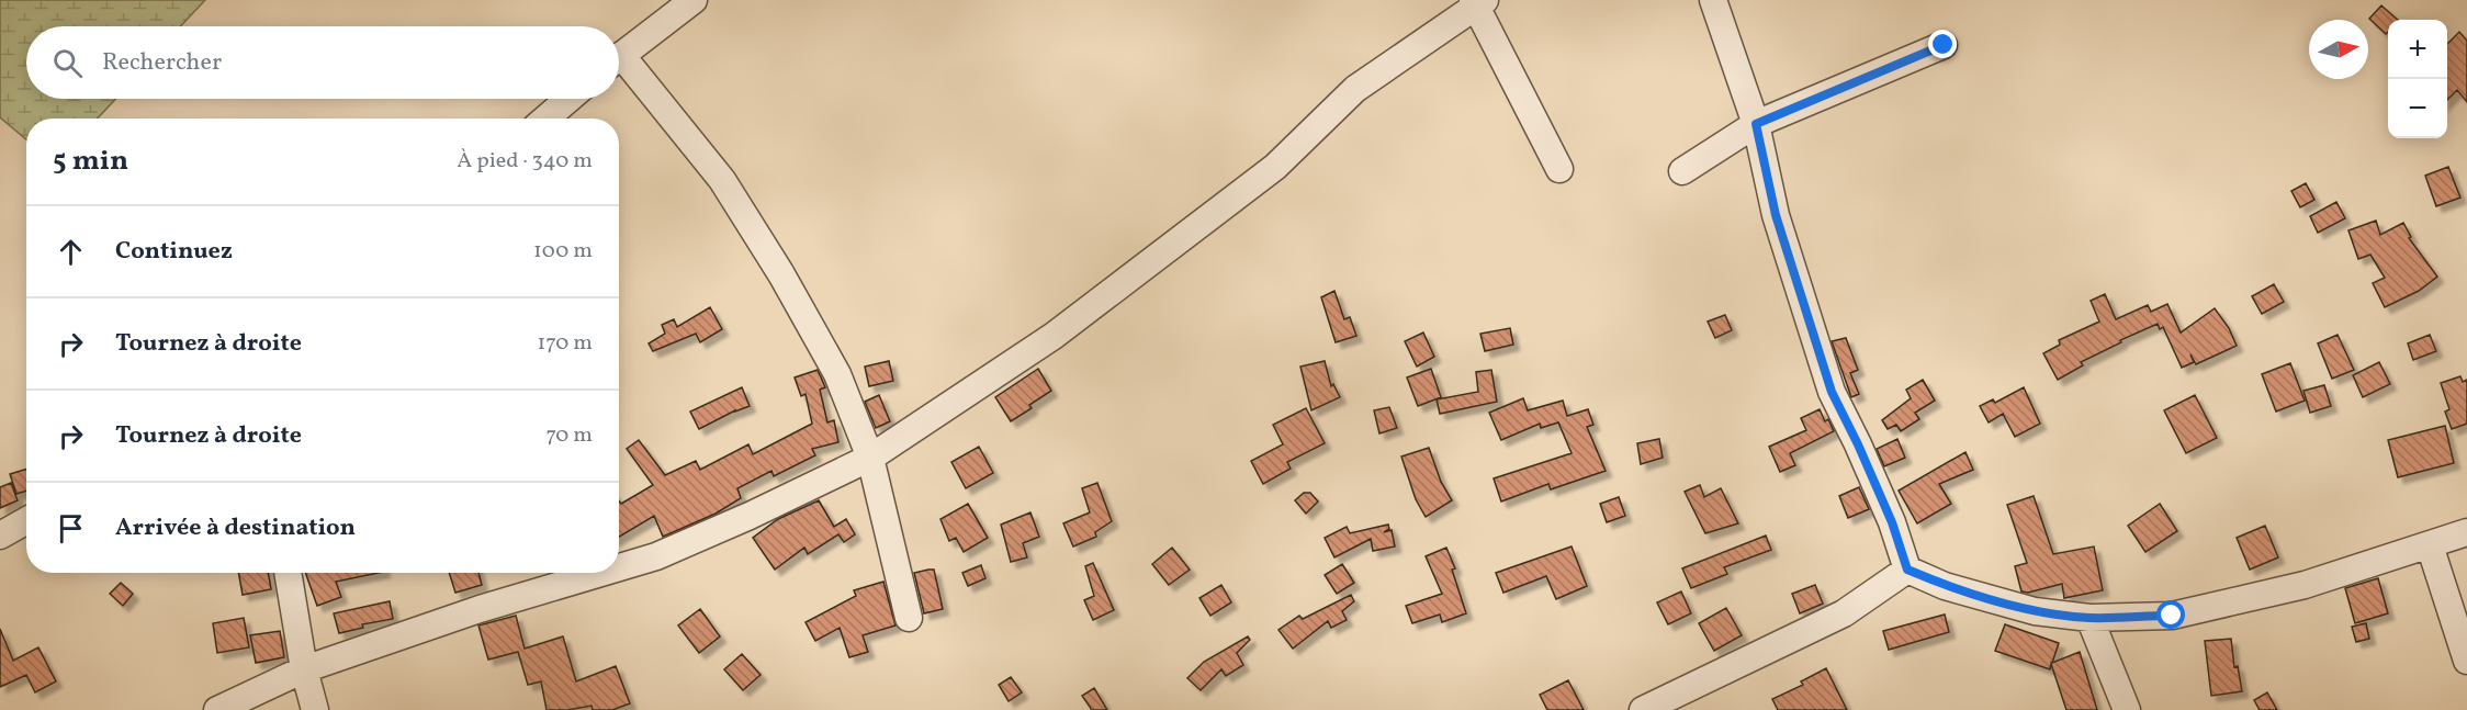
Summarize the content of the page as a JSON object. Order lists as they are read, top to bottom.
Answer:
{
  "north": "right",
  "page": {
    "map_buttons": ["+", "−"],
    "search": "Rechercher",
    "heading": ["5 min", "À pied · 340 m"],
    "list": [
      ["Continuez", "100 m"],
      ["Tournez à droite", "170 m"],
      ["Tournez à droite", "70 m"],
      "Arrivée à destination"
    ]
  }
}
